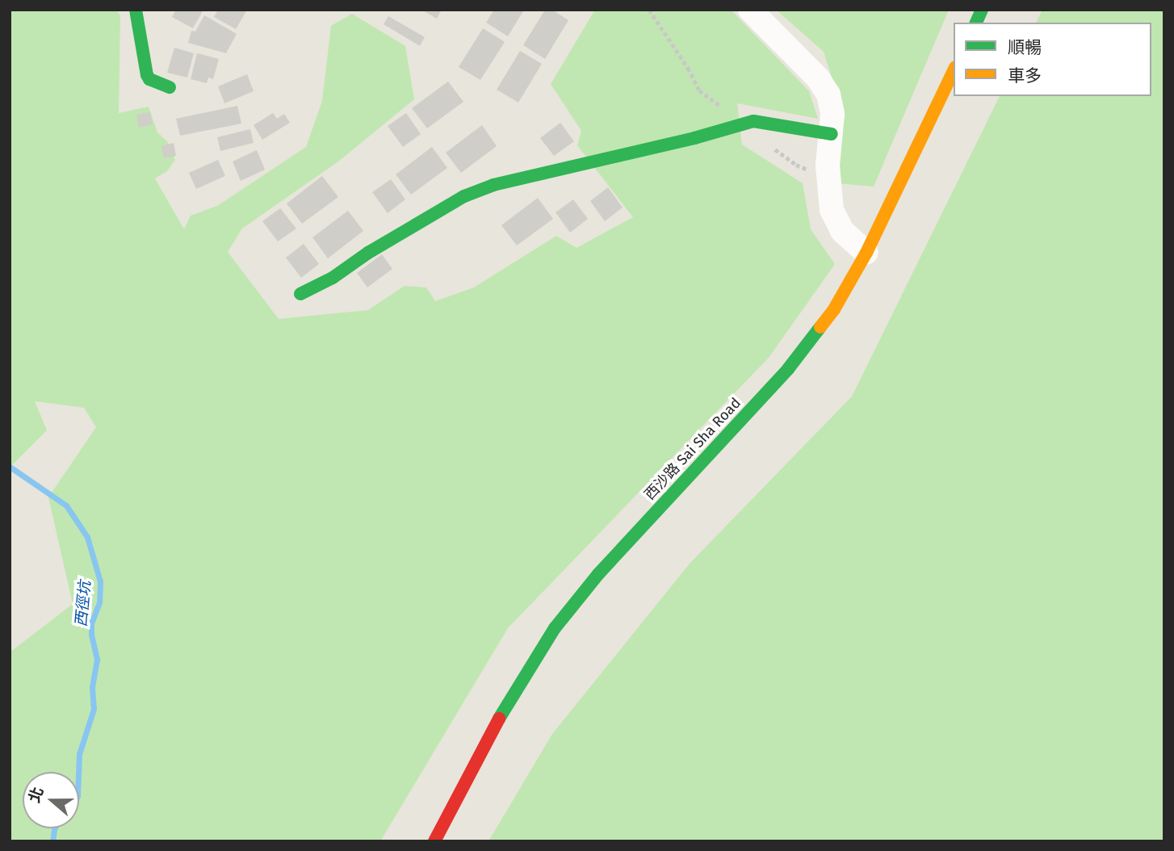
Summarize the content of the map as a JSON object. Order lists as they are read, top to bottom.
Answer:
{
  "streets": {
    "main road": ["西沙路 Sai Sha Road"]
  },
  "water": ["西徑坑"],
  "legend": ["順暢", "車多"],
  "north": "left"
}
